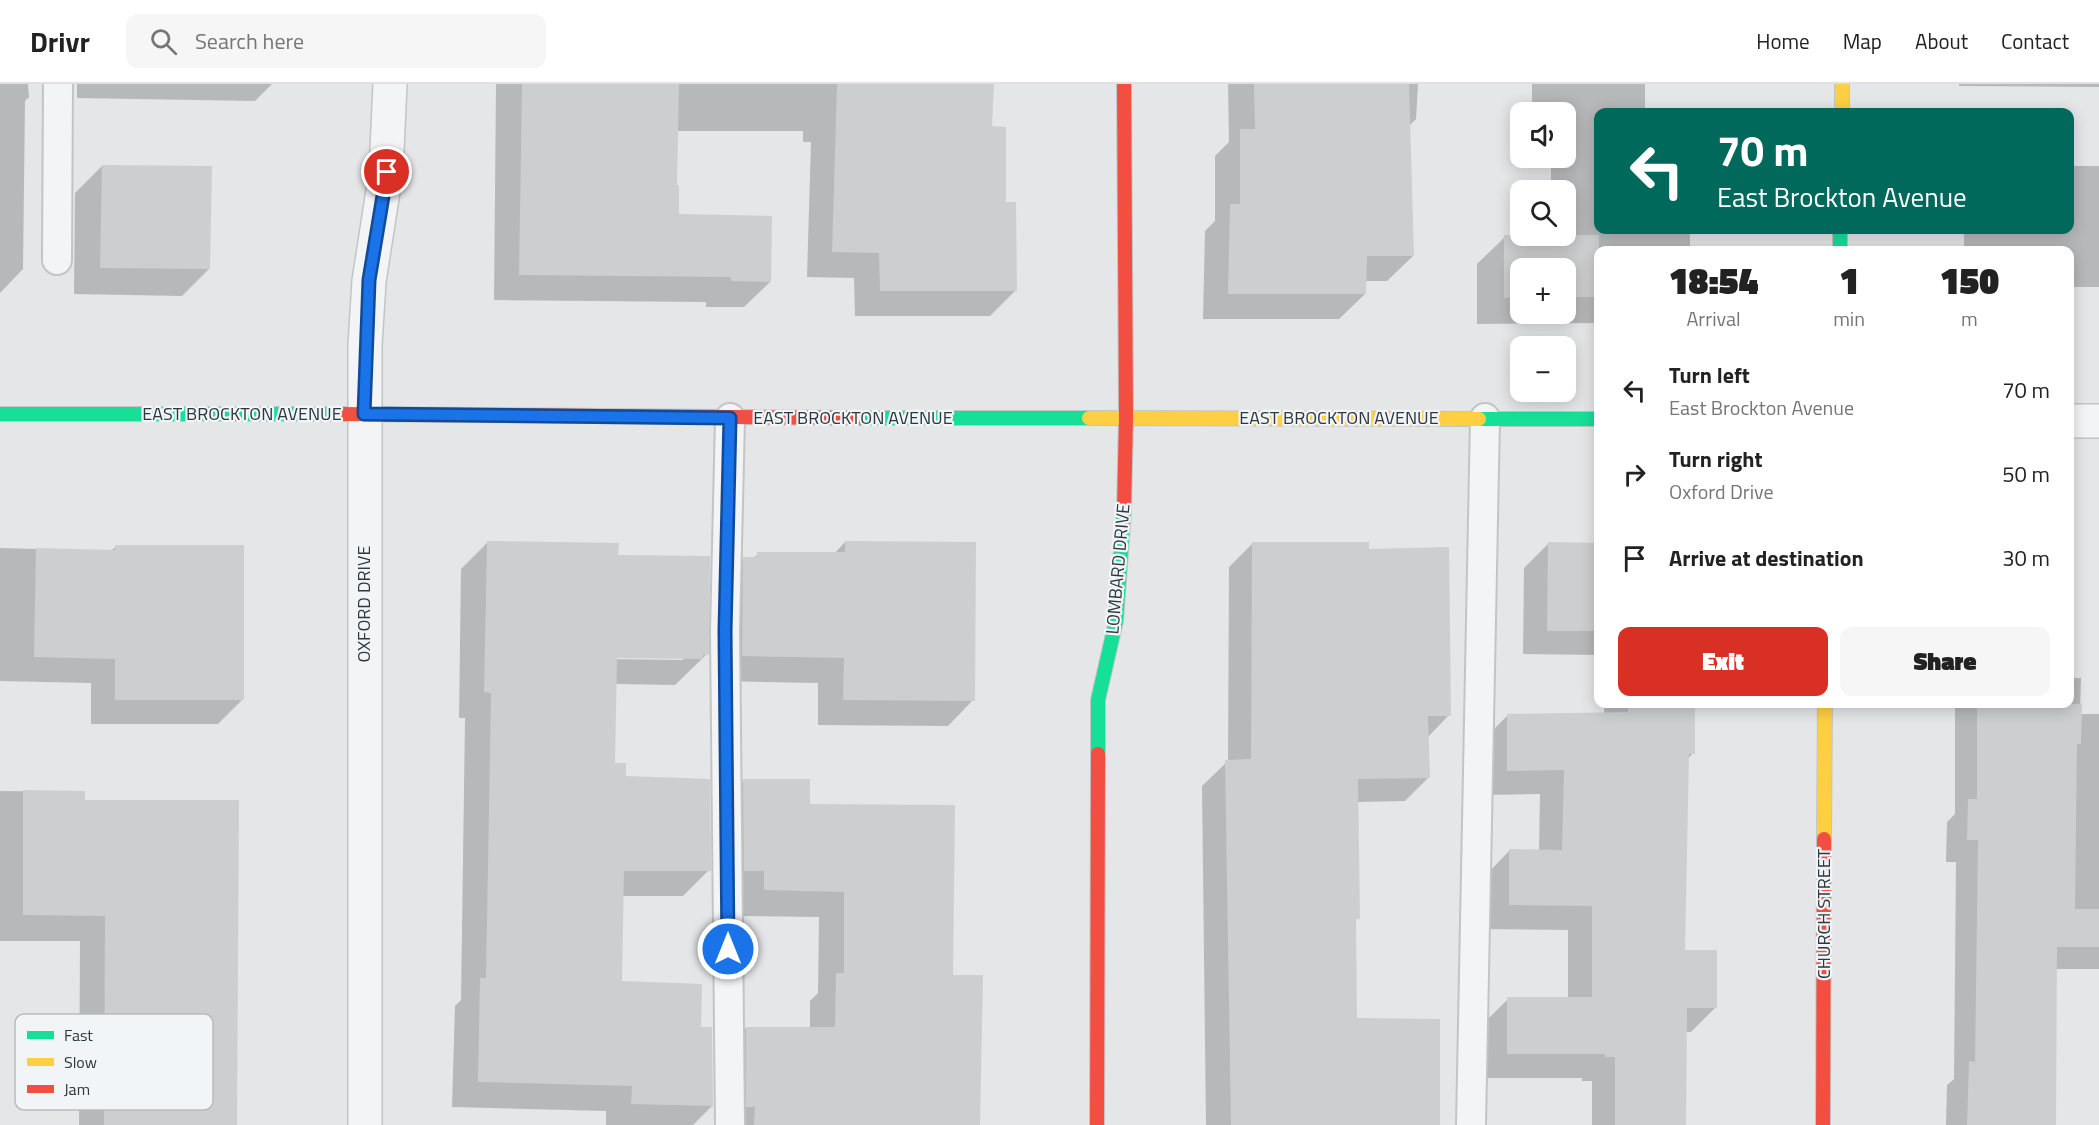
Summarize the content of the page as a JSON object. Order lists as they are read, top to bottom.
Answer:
{
  "streets": {
    "street": [
      "EAST BROCKTON AVENUE",
      "LOMBARD DRIVE",
      "OXFORD DRIVE",
      "CHURCH STREET"
    ]
  },
  "crossings": [
    ["EAST BROCKTON AVENUE", "LOMBARD DRIVE"],
    ["EAST BROCKTON AVENUE", "OXFORD DRIVE"]
  ],
  "legend": ["Fast", "Slow", "Jam"],
  "page": {
    "header": "Drivr",
    "search": "Search here",
    "nav": [
      "Home",
      "Map",
      "About",
      "Contact"
    ],
    "map_buttons": ["+", "−"],
    "turn": ["70 m", "East Brockton Avenue"],
    "eta": [
      "18:54",
      "Arrival",
      "1",
      "min",
      "150",
      "m"
    ],
    "list": [
      {
        "name": "Turn left",
        "note": "East Brockton Avenue",
        "value": "70 m"
      },
      {
        "name": "Turn right",
        "note": "Oxford Drive",
        "value": "50 m"
      },
      {
        "name": "Arrive at destination",
        "value": "30 m"
      }
    ],
    "buttons": ["Exit", "Share"]
  }
}
